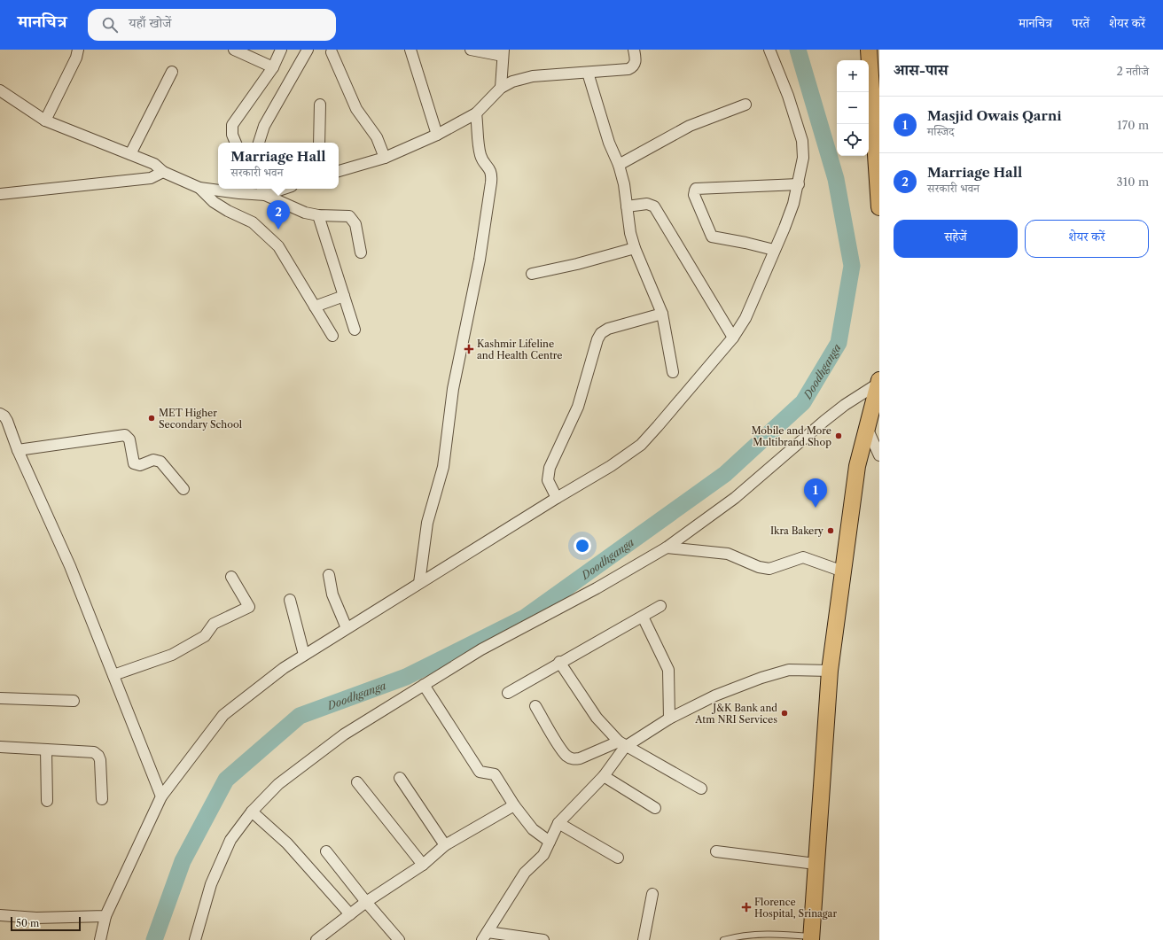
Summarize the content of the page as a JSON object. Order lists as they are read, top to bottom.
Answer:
{
  "water": ["Doodhganga"],
  "places": {
    "health": ["Kashmir Lifeline and Health Centre", "Florence Hospital, Srinagar"],
    "other": [
      "MET Higher Secondary School",
      "Mobile and More Multibrand Shop",
      "Ikra Bakery",
      "J&K Bank and Atm NRI Services"
    ]
  },
  "scale_bar": "50 m",
  "page": {
    "header": "मानचित्र",
    "search": "यहाँ खोजें",
    "nav": ["मानचित्र", "परतें", "शेयर करें"],
    "heading": ["आस-पास", "2 नतीजे"],
    "map_buttons": ["+", "−"],
    "list": [
      {
        "mark": "1",
        "name": "Masjid Owais Qarni",
        "note": "मस्जिद",
        "value": "170 m"
      },
      {
        "mark": "2",
        "name": "Marriage Hall",
        "note": "सरकारी भवन",
        "value": "310 m"
      }
    ],
    "popup": ["Marriage Hall", "सरकारी भवन"],
    "pins": ["2", "1"],
    "buttons": ["सहेजें", "शेयर करें"],
    "scale": "50 m"
  }
}
